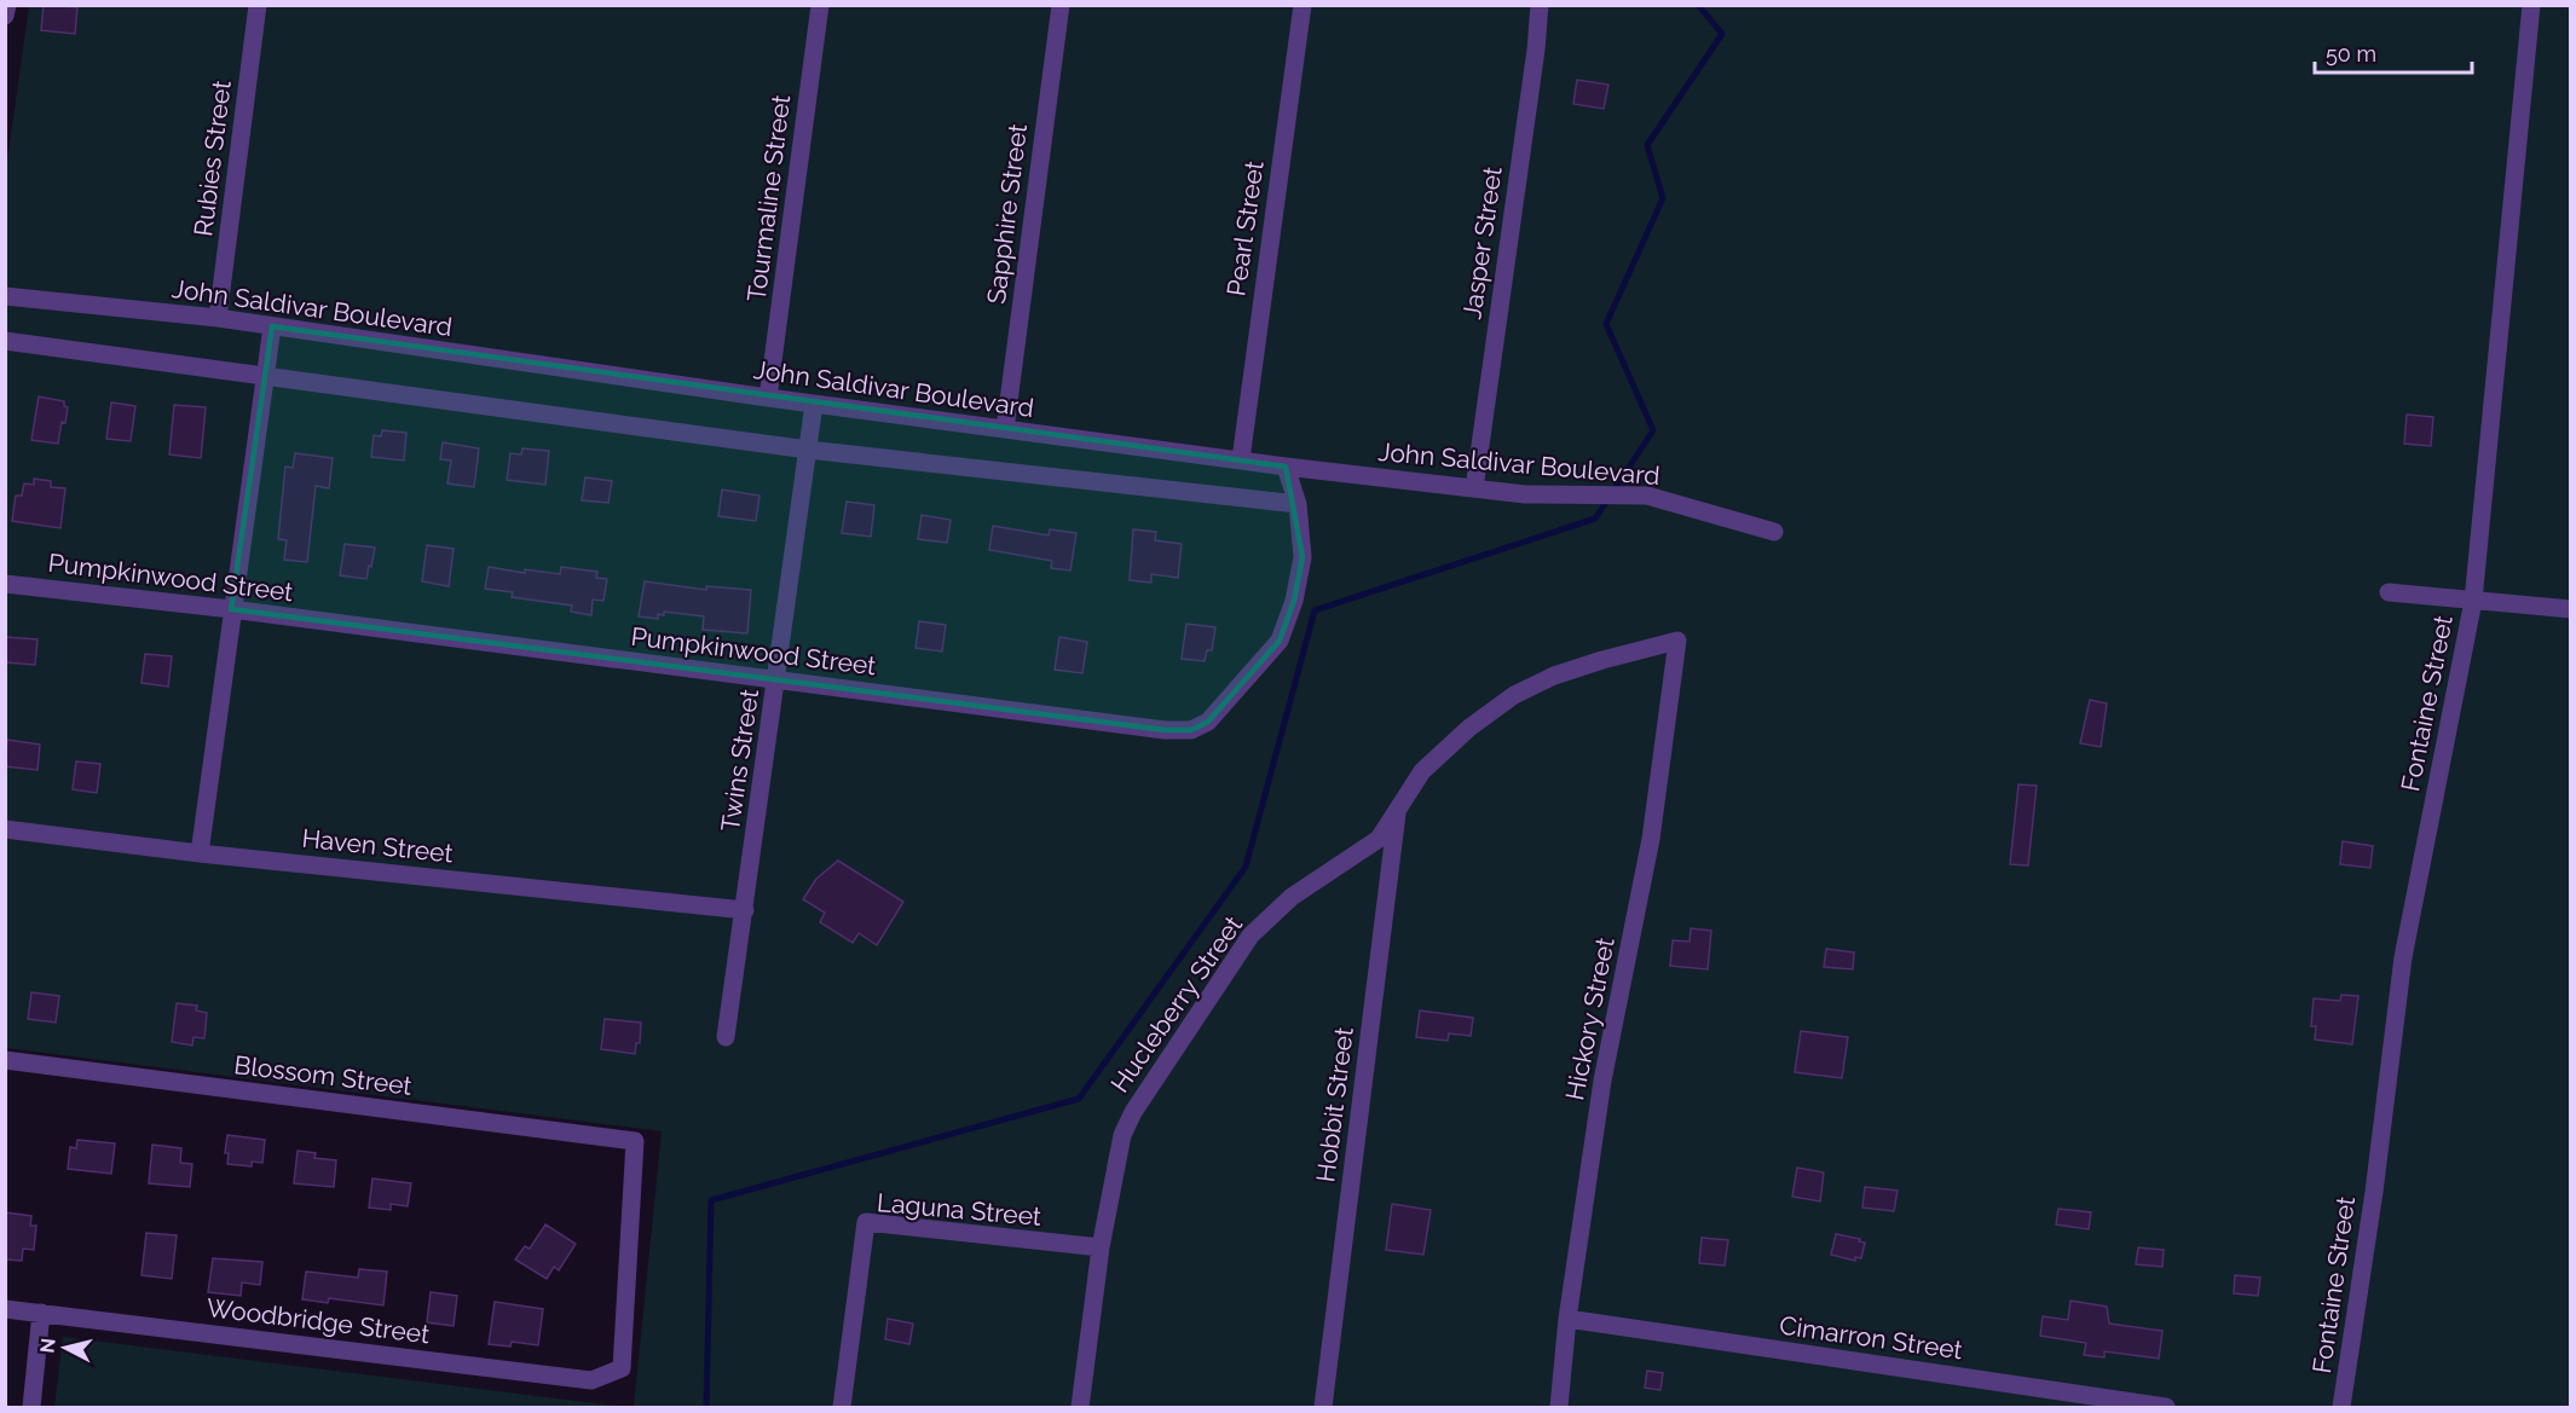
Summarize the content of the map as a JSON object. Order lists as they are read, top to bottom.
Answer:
{
  "streets": {
    "street": [
      "Rubies Street",
      "Tourmaline Street",
      "Sapphire Street",
      "Pearl Street",
      "Jasper Street",
      "John Saldivar Boulevard",
      "Pumpkinwood Street",
      "Fontaine Street",
      "Twins Street",
      "Haven Street",
      "Hucleberry Street",
      "Hickory Street",
      "Blossom Street",
      "Hobbit Street",
      "Laguna Street",
      "Woodbridge Street",
      "Cimarron Street"
    ]
  },
  "crossings": [
    ["Rubies Street", "John Saldivar Boulevard"],
    ["Tourmaline Street", "John Saldivar Boulevard"],
    ["Sapphire Street", "John Saldivar Boulevard"],
    ["Pearl Street", "John Saldivar Boulevard"],
    ["Jasper Street", "John Saldivar Boulevard"],
    ["John Saldivar Boulevard", "Pumpkinwood Street"],
    ["John Saldivar Boulevard", "Twins Street"],
    ["Pumpkinwood Street", "Twins Street"],
    ["Twins Street", "Haven Street"],
    ["Hucleberry Street", "Hickory Street"],
    ["Hucleberry Street", "Hobbit Street"],
    ["Hucleberry Street", "Laguna Street"],
    ["Hickory Street", "Cimarron Street"],
    ["Blossom Street", "Woodbridge Street"]
  ],
  "scale_bar": "50 m",
  "north": "left"
}
